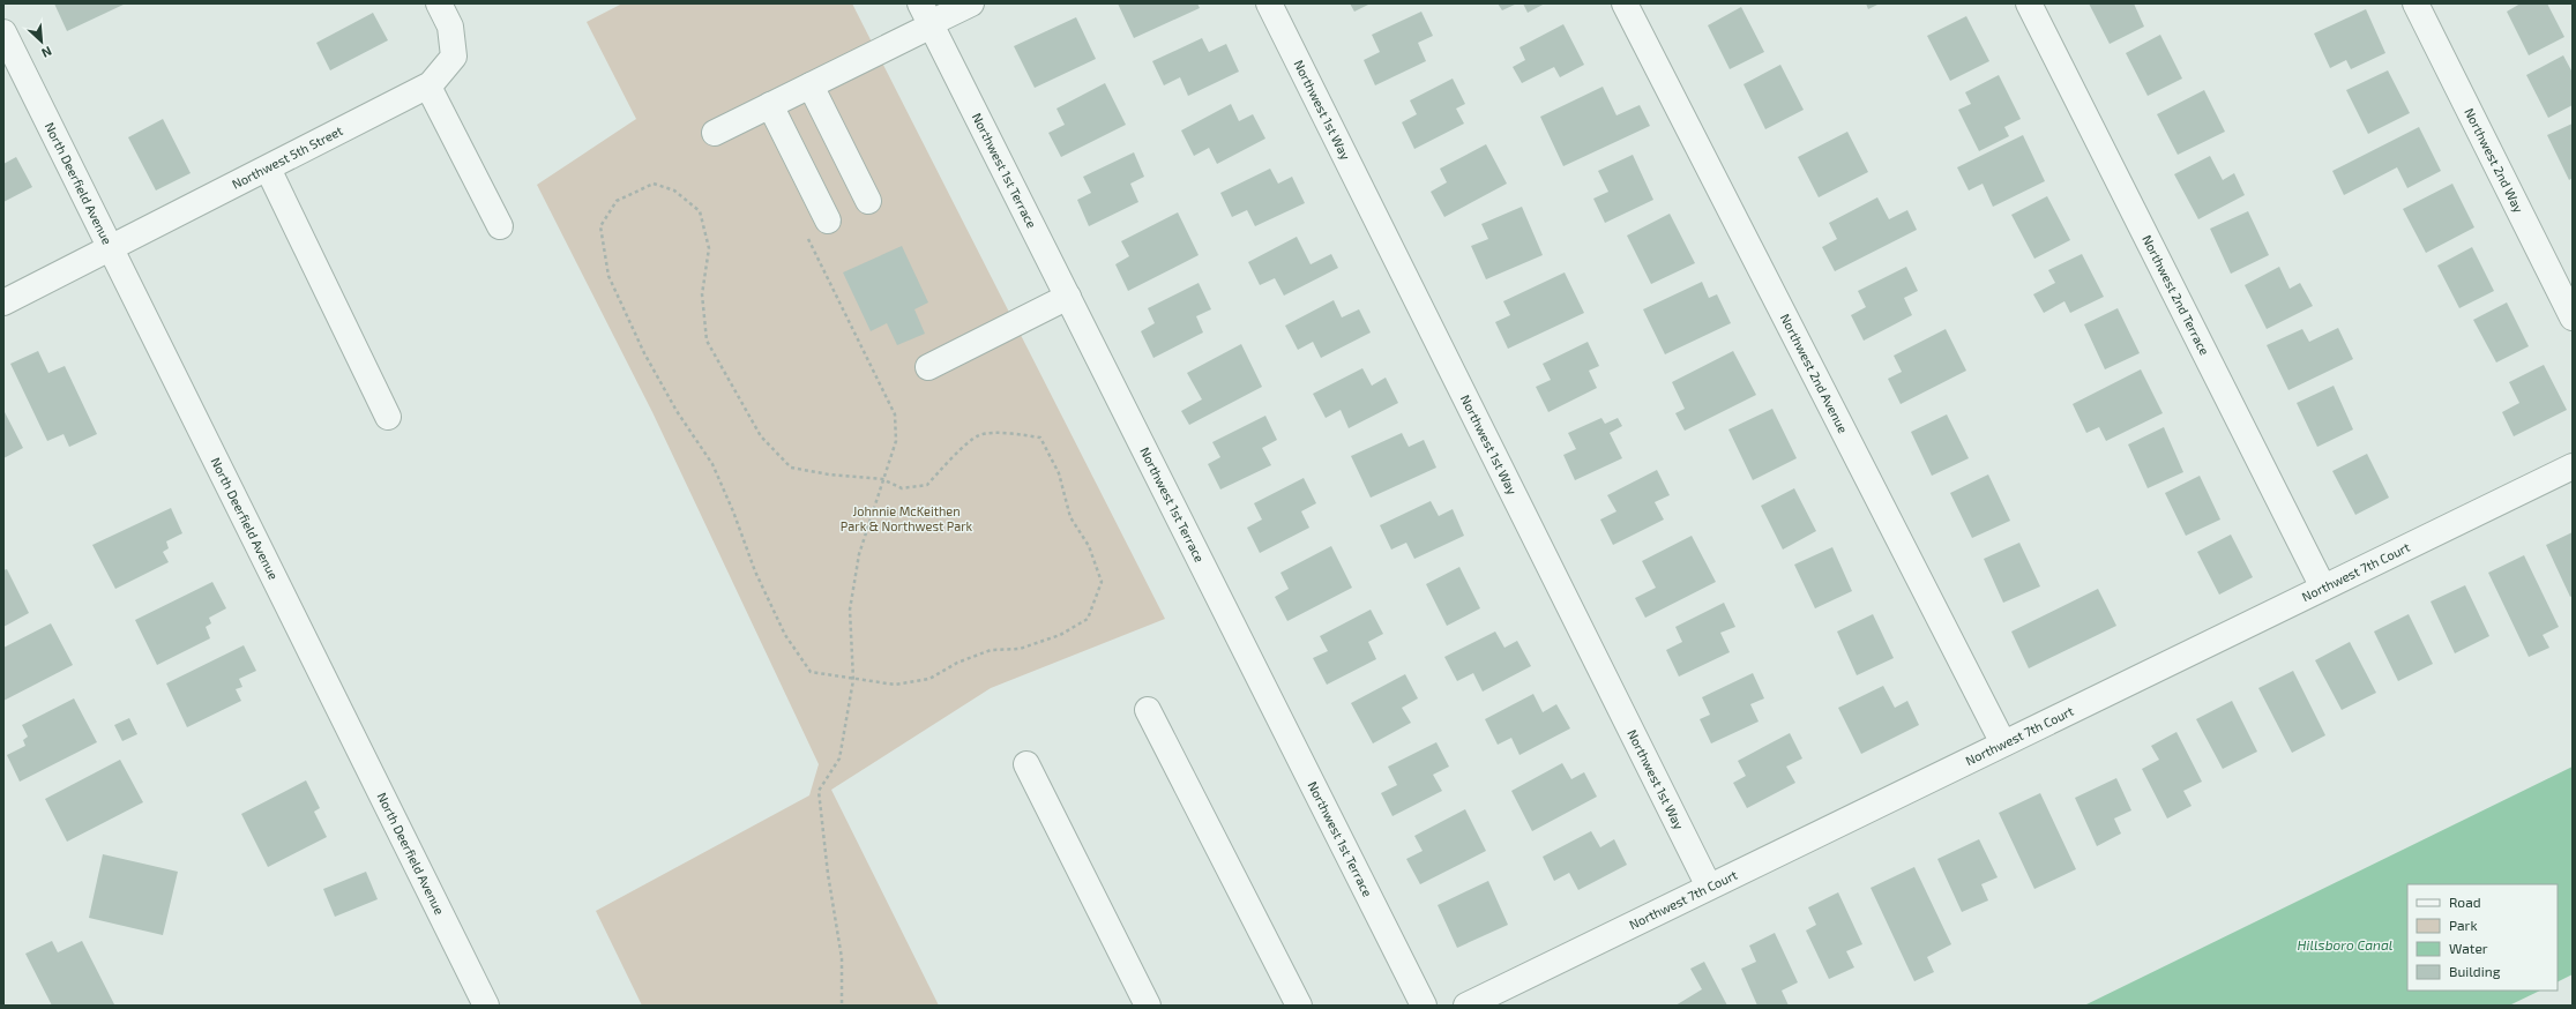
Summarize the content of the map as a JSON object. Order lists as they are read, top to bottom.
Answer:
{
  "streets": {
    "street": [
      "Northwest 1st Way",
      "Northwest 5th Street",
      "Northwest 2nd Way",
      "Northwest 1st Terrace",
      "North Deerfield Avenue",
      "Northwest 2nd Terrace",
      "Northwest 2nd Avenue",
      "Northwest 7th Court"
    ]
  },
  "crossings": [
    ["Northwest 1st Way", "Northwest 7th Court"],
    ["Northwest 5th Street", "North Deerfield Avenue"],
    ["Northwest 2nd Terrace", "Northwest 7th Court"],
    ["Northwest 2nd Avenue", "Northwest 7th Court"]
  ],
  "water": ["Hillsboro Canal"],
  "parks": ["Johnnie McKeithen Park & Northwest Park"],
  "legend": [
    "Road",
    "Park",
    "Water",
    "Building"
  ],
  "north": "bottom right"
}
